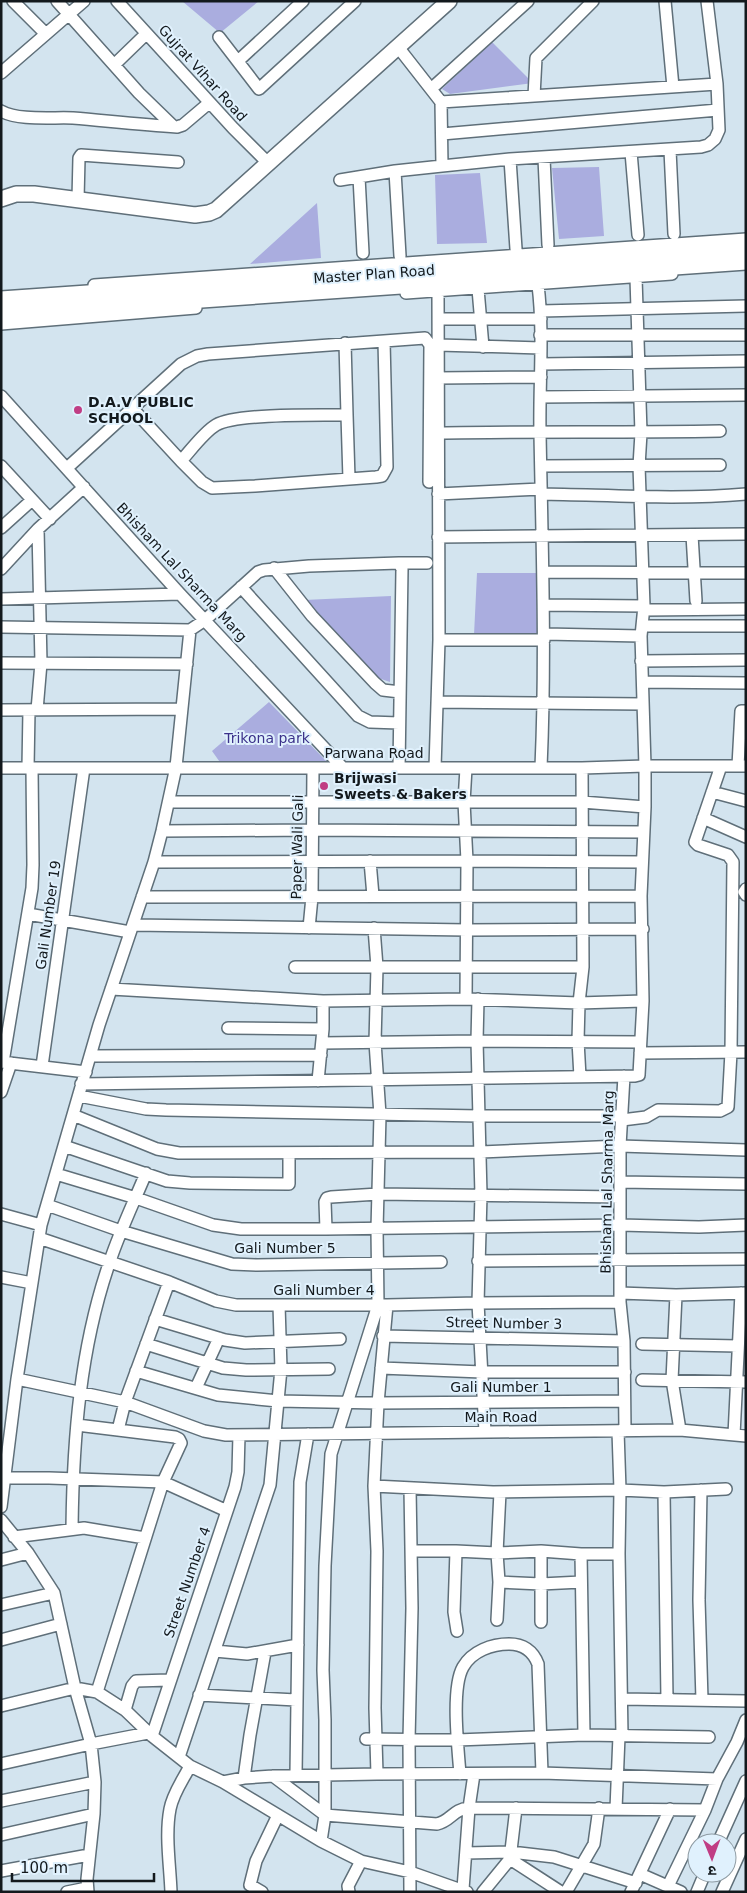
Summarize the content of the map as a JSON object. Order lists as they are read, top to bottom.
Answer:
{
  "streets": {
    "main road": ["Master Plan Road"],
    "street": [
      "Gujrat Vihar Road",
      "Bhisham Lal Sharma Marg",
      "Parwana Road",
      "Paper Wali Gali",
      "Gali Number 19",
      "Gali Number 5",
      "Gali Number 4",
      "Street Number 3",
      "Gali Number 1",
      "Main Road",
      "Street Number 4"
    ]
  },
  "crossings": [
    ["Bhisham Lal Sharma Marg", "Parwana Road"],
    ["Bhisham Lal Sharma Marg", "Gali Number 4"],
    ["Bhisham Lal Sharma Marg", "Street Number 3"],
    ["Bhisham Lal Sharma Marg", "Gali Number 1"],
    ["Bhisham Lal Sharma Marg", "Main Road"],
    ["Parwana Road", "Paper Wali Gali"],
    ["Parwana Road", "Gali Number 19"],
    ["Main Road", "Street Number 4"]
  ],
  "parks": ["Trikona park"],
  "places": ["D.A.V PUBLIC SCHOOL", "Brijwasi Sweets & Bakers"],
  "scale_bar": "100 m",
  "north": "bottom"
}
